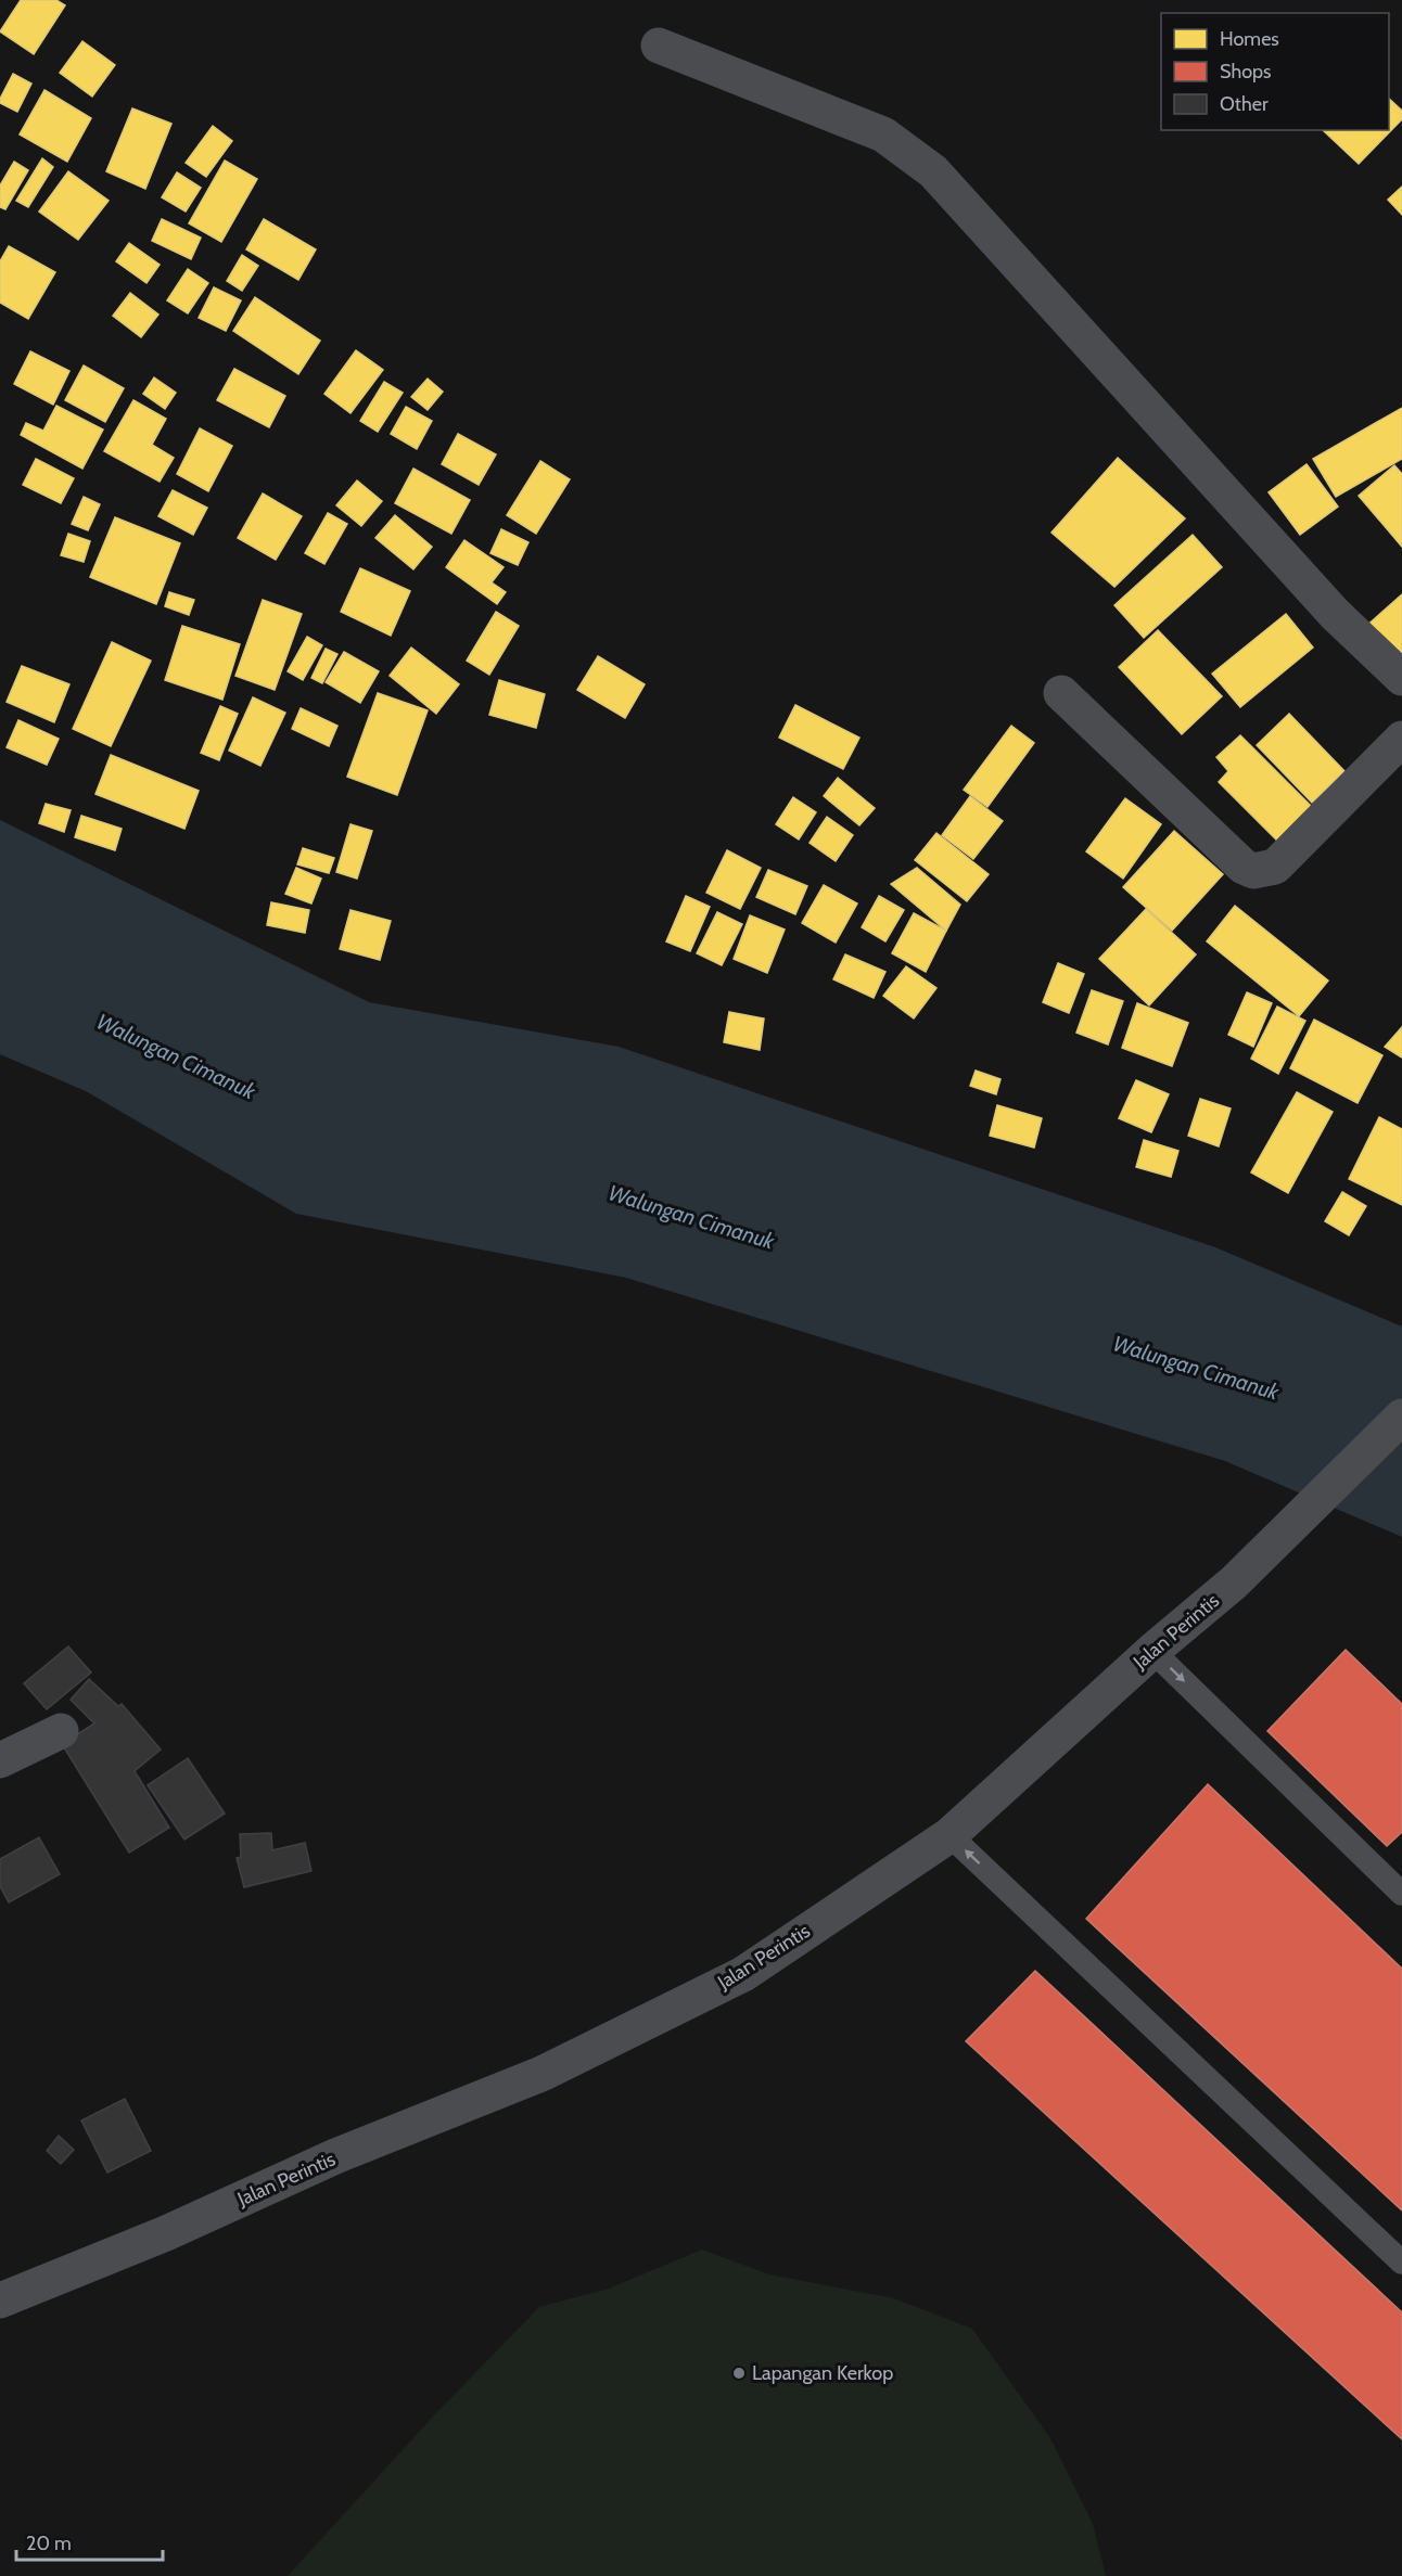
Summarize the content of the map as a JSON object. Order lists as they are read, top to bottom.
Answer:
{
  "streets": {
    "street": ["Jalan Perintis"]
  },
  "water": ["Walungan Cimanuk"],
  "places": ["Lapangan Kerkop"],
  "legend": ["Homes", "Shops", "Other"],
  "scale_bar": "20 m"
}
